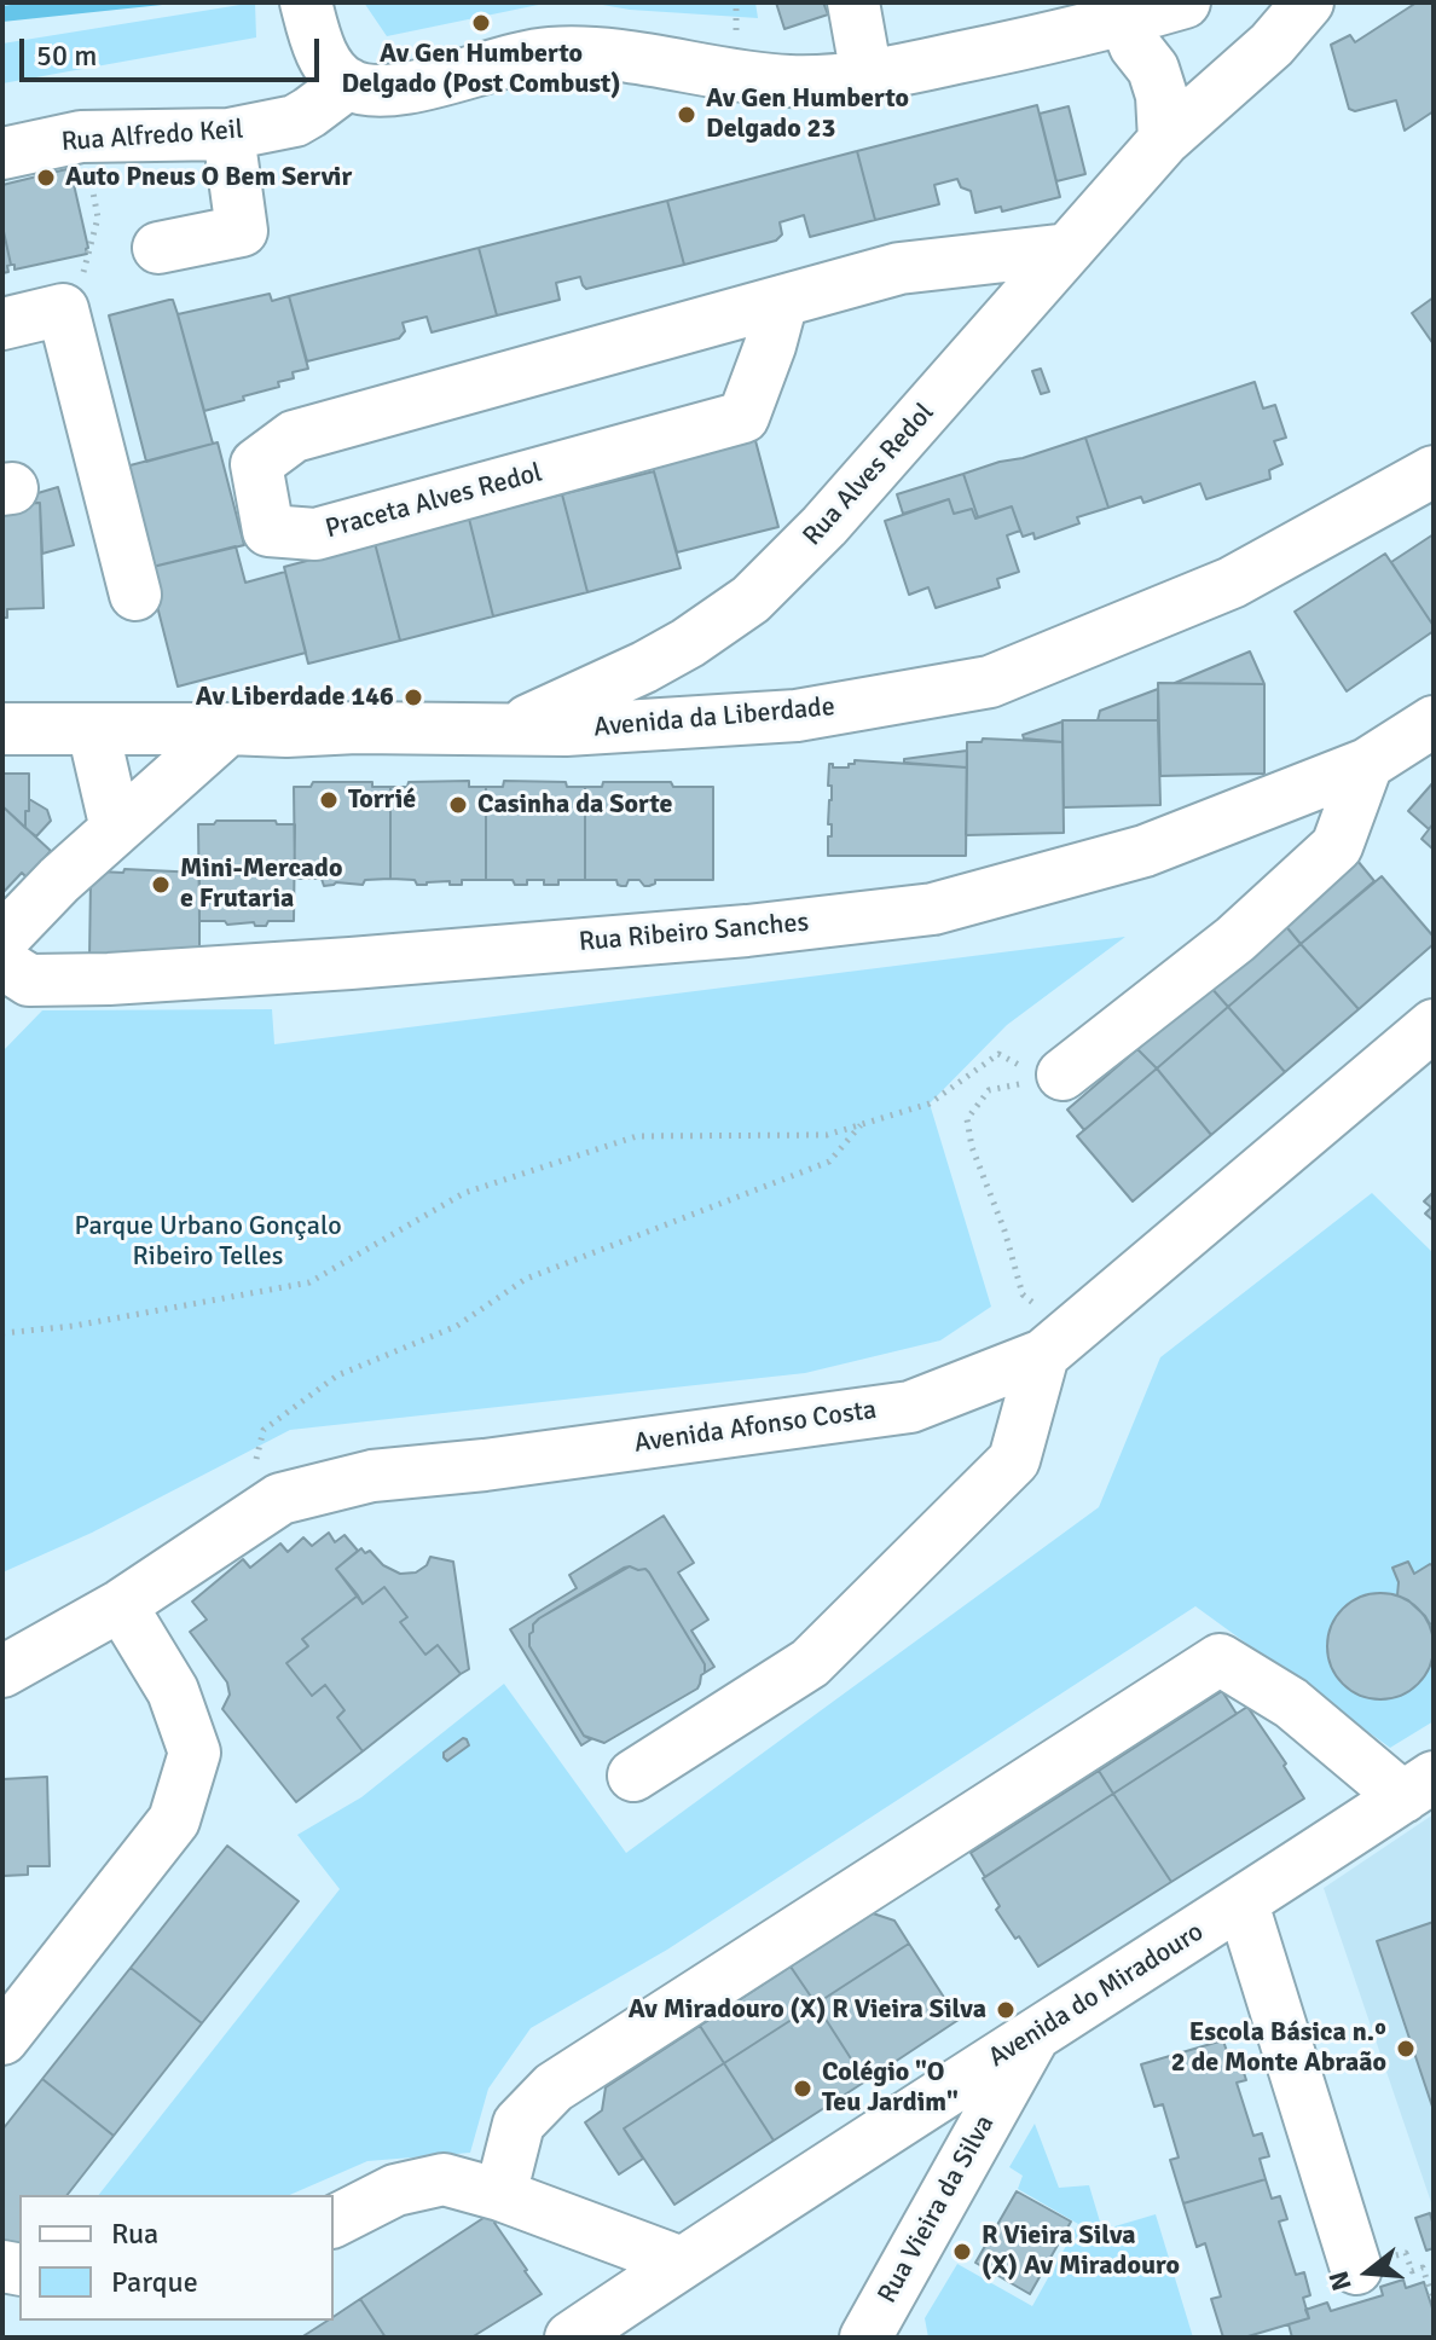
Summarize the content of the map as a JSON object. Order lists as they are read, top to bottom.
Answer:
{
  "streets": {
    "street": [
      "Rua Alfredo Keil",
      "Rua Alves Redol",
      "Praceta Alves Redol",
      "Avenida da Liberdade",
      "Rua Ribeiro Sanches",
      "Avenida Afonso Costa",
      "Avenida do Miradouro",
      "Rua Vieira da Silva"
    ]
  },
  "crossings": [
    ["Rua Alves Redol", "Praceta Alves Redol"],
    ["Rua Alves Redol", "Avenida da Liberdade"],
    ["Avenida do Miradouro", "Rua Vieira da Silva"]
  ],
  "parks": ["Parque Urbano Gonçalo Ribeiro Telles"],
  "places": [
    "Av Gen Humberto Delgado (Post Combust)",
    "Av Gen Humberto Delgado 23",
    "Auto Pneus O Bem Servir",
    "Av Liberdade 146",
    "Torrié",
    "Casinha da Sorte",
    "Mini-Mercado e Frutaria",
    "Av Miradouro (X) R Vieira Silva",
    "Escola Básica n.º 2 de Monte Abraão",
    "Colégio \"O Teu Jardim\"",
    "R Vieira Silva (X) Av Miradouro"
  ],
  "legend": ["Rua", "Parque"],
  "scale_bar": "50 m",
  "north": "left"
}
